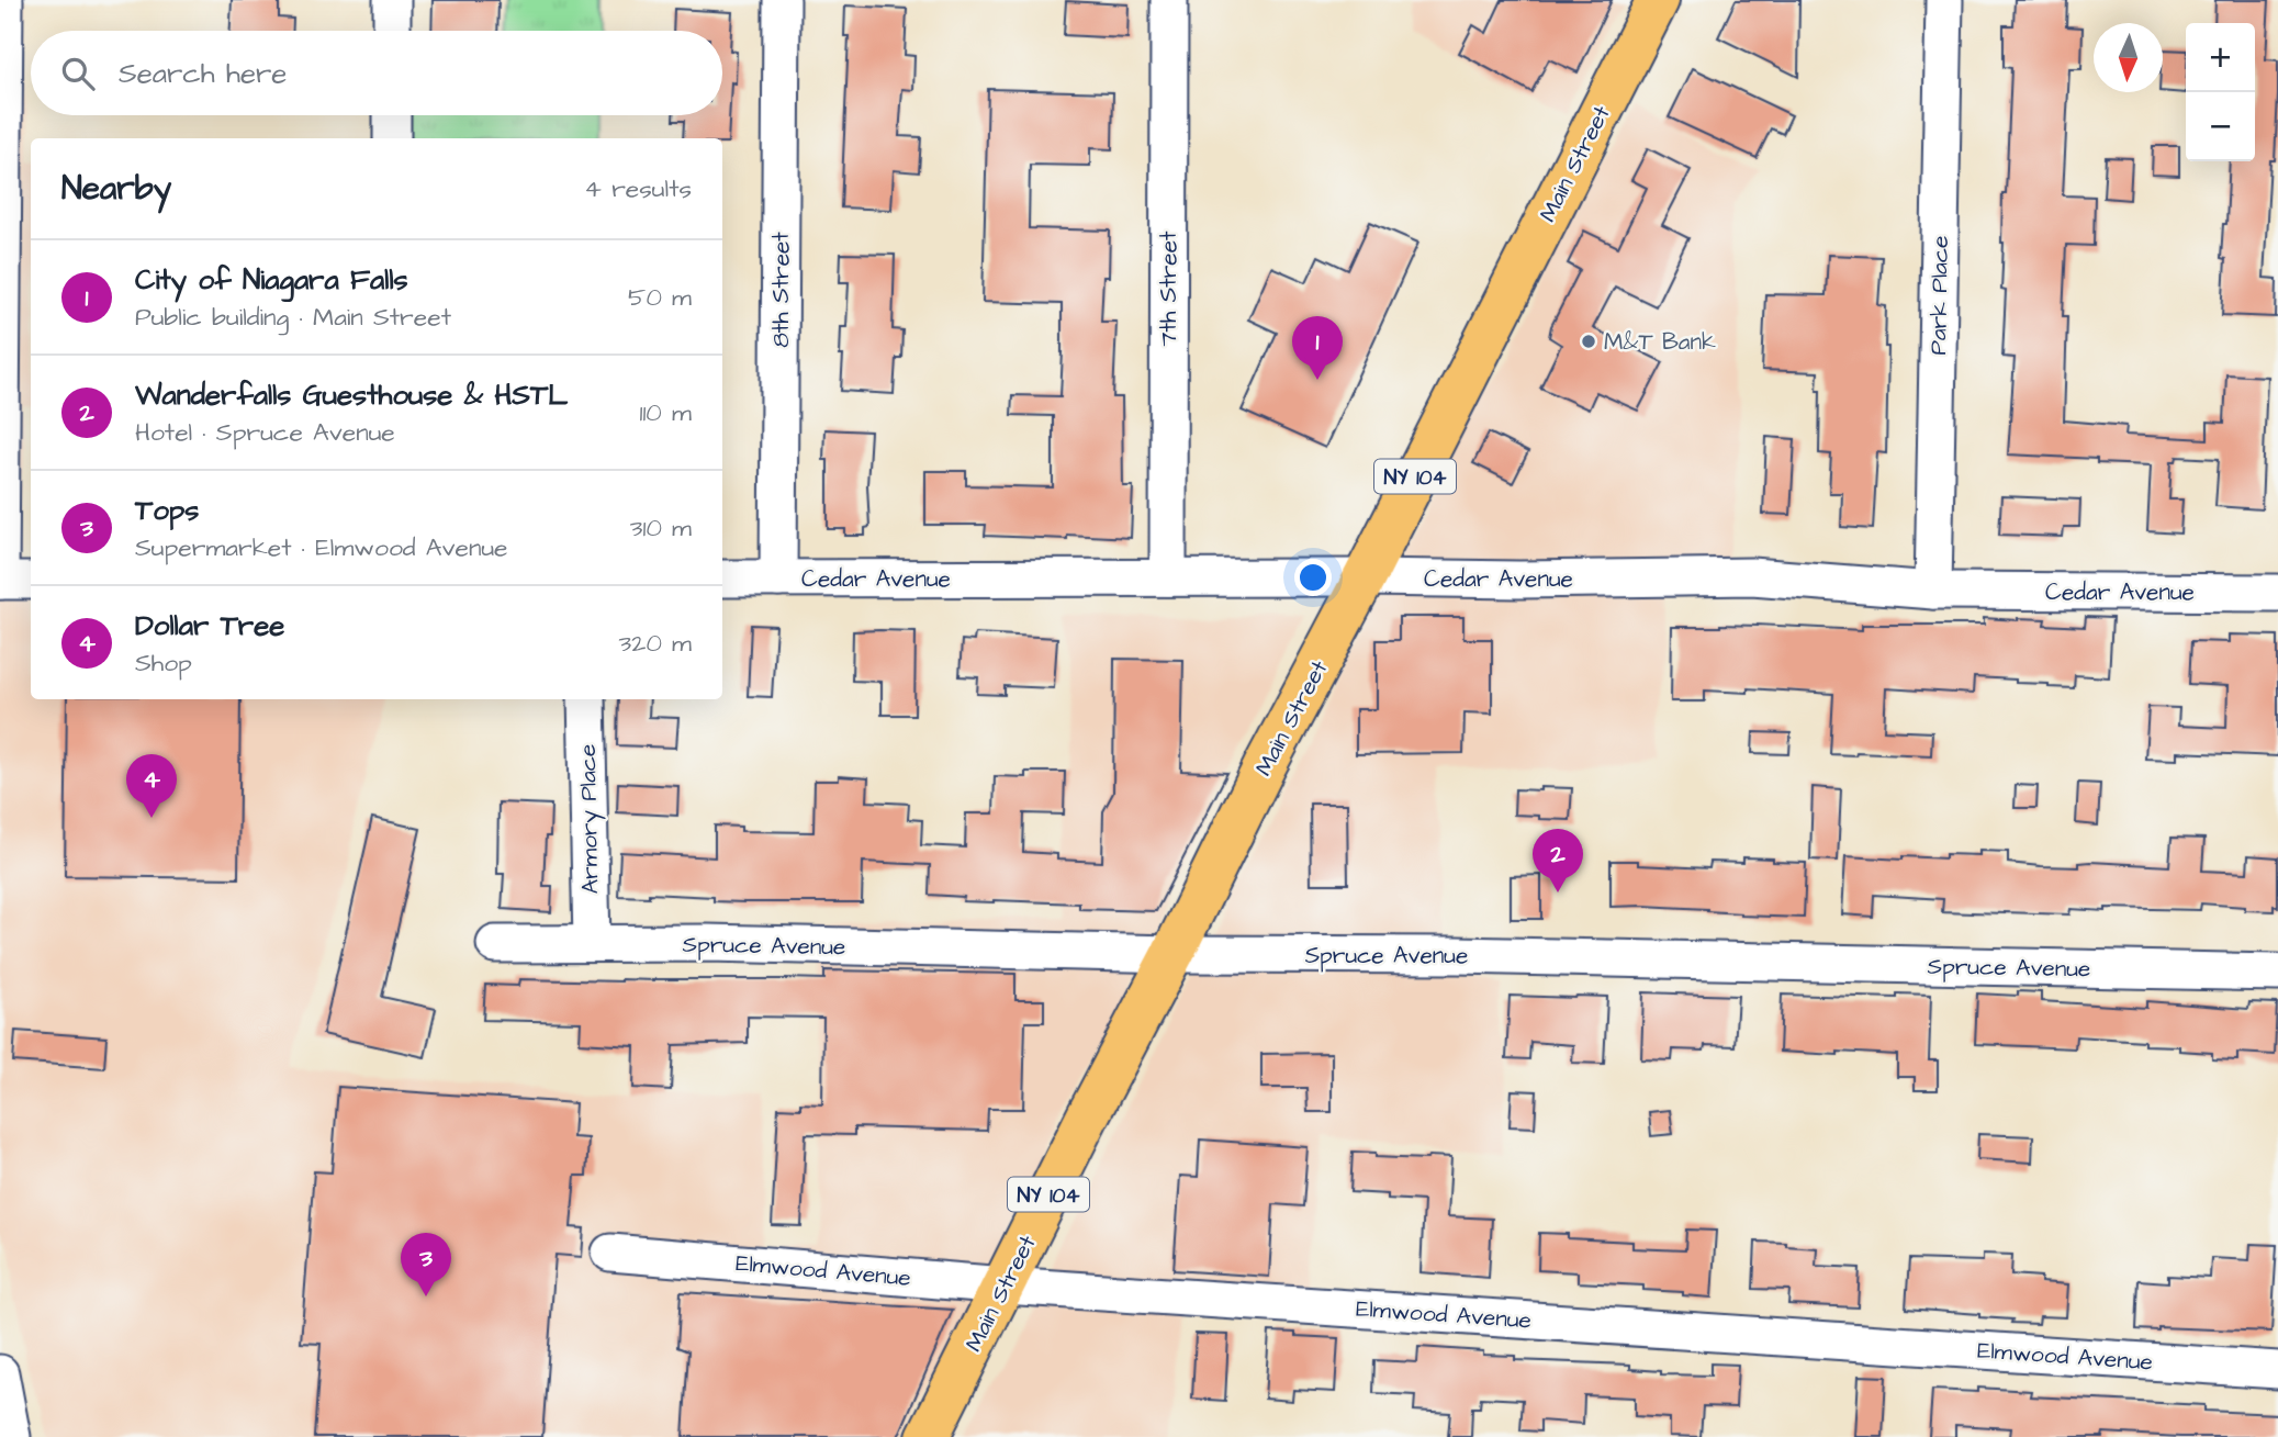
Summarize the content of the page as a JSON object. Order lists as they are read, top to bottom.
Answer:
{
  "streets": {
    "main road": ["Main Street", "NY 104"],
    "street": [
      "7th Street",
      "8th Street",
      "Park Place",
      "Cedar Avenue",
      "Armory Place",
      "Spruce Avenue",
      "Elmwood Avenue"
    ]
  },
  "crossings": [
    ["Main Street", "Cedar Avenue"],
    ["Main Street", "Spruce Avenue"],
    ["Main Street", "Elmwood Avenue"],
    ["7th Street", "Cedar Avenue"],
    ["8th Street", "Cedar Avenue"],
    ["Park Place", "Cedar Avenue"],
    ["Armory Place", "Spruce Avenue"]
  ],
  "places": ["M&T Bank"],
  "north": "bottom",
  "page": {
    "map_buttons": ["+", "−"],
    "search": "Search here",
    "heading": ["Nearby", "4 results"],
    "list": [
      {
        "mark": "1",
        "name": "City of Niagara Falls",
        "note": "Public building · Main Street",
        "value": "50 m"
      },
      {
        "mark": "2",
        "name": "Wanderfalls Guesthouse & HSTL",
        "note": "Hotel · Spruce Avenue",
        "value": "110 m"
      },
      {
        "mark": "3",
        "name": "Tops",
        "note": "Supermarket · Elmwood Avenue",
        "value": "310 m"
      },
      {
        "mark": "4",
        "name": "Dollar Tree",
        "note": "Shop",
        "value": "320 m"
      }
    ],
    "pins": [
      "1",
      "4",
      "2",
      "3"
    ]
  }
}
